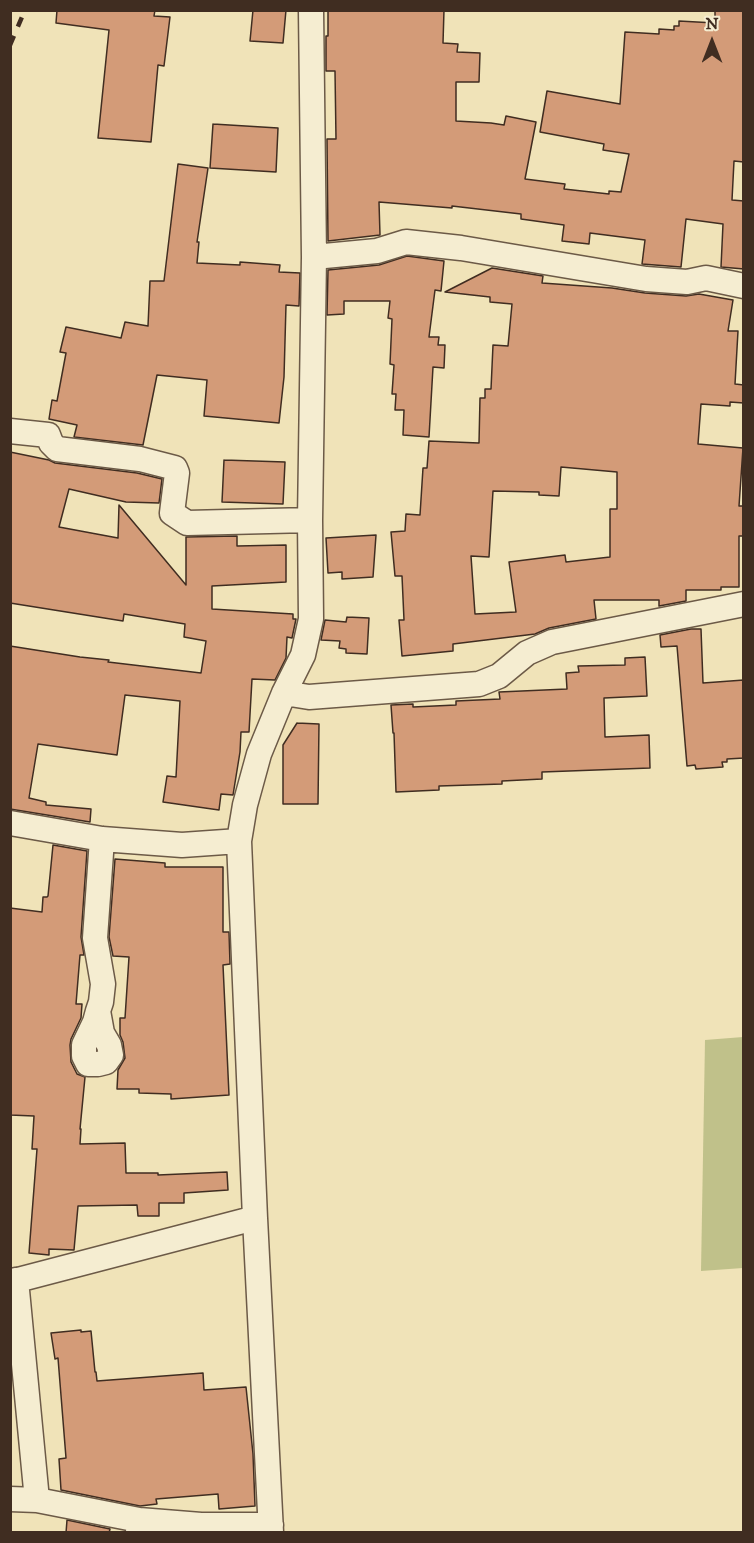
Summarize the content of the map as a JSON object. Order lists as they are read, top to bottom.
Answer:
{
  "north": "top"
}
